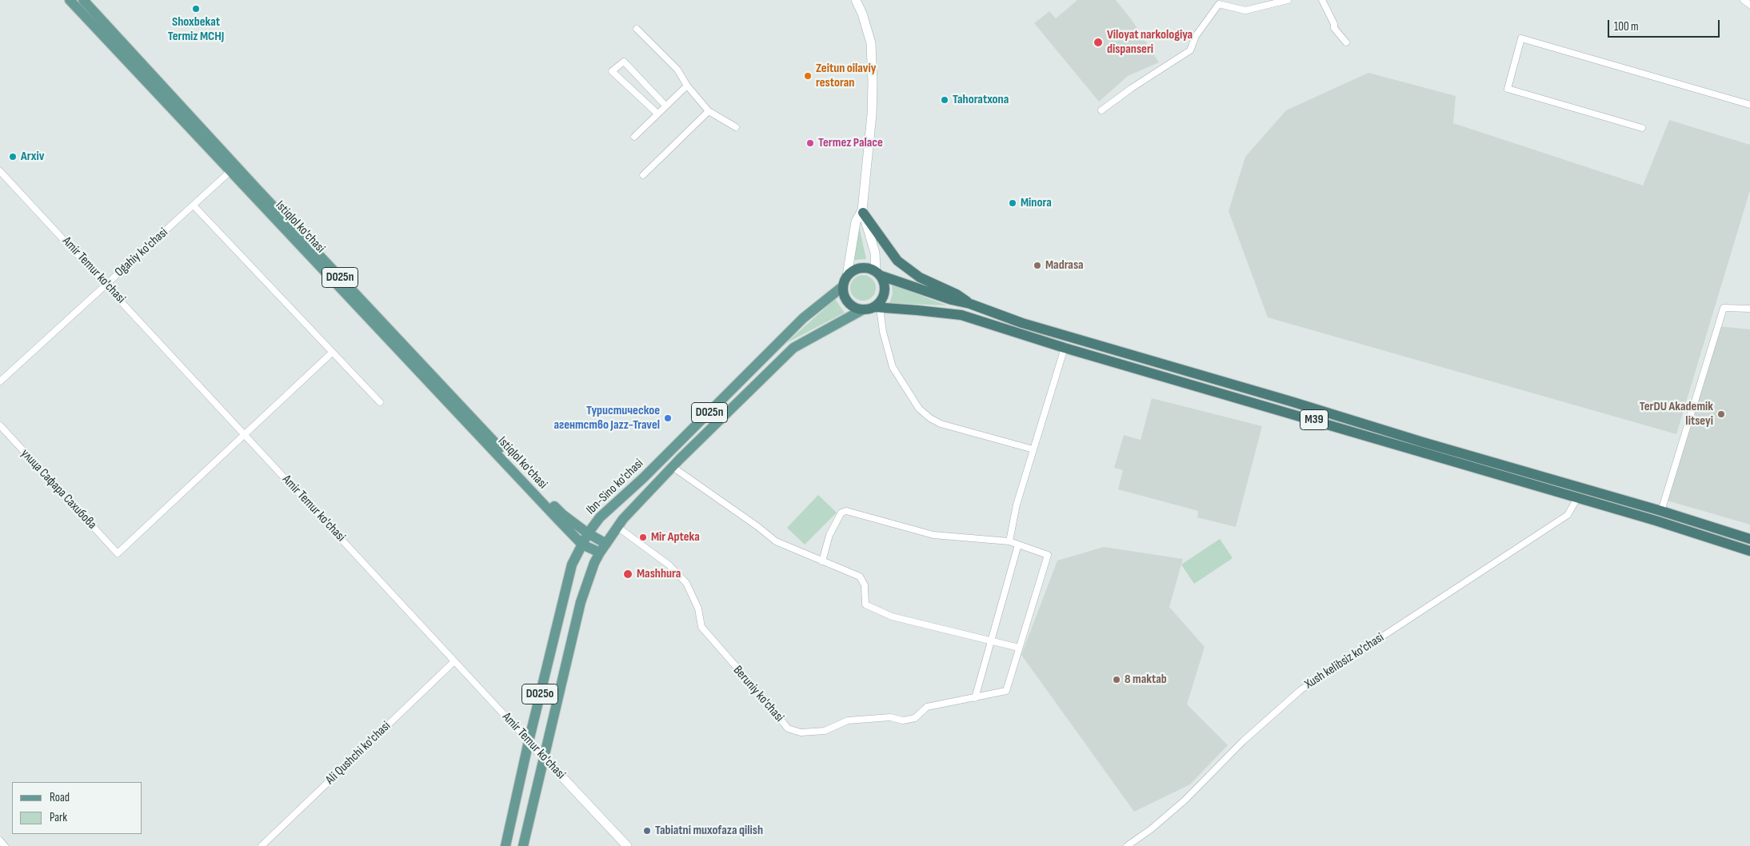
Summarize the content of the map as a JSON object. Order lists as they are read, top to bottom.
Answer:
{
  "streets": {
    "highway": ["M39"],
    "main road": [
      "Istiqlol ko'chasi",
      "Amir Temur ko'chasi",
      "D025n",
      "Ibn-Sino ko'chasi",
      "D025o"
    ],
    "street": [
      "Ogahiy ko'chasi",
      "улица Сафара Сахибова",
      "Xush kelibsiz ko'chasi",
      "Beruniy ko'chasi",
      "Ali Qushchi ko'chasi"
    ]
  },
  "crossings": [
    ["Istiqlol ko'chasi", "Ogahiy ko'chasi"],
    ["Istiqlol ko'chasi", "Ibn-Sino ko'chasi"],
    ["Ogahiy ko'chasi", "Amir Temur ko'chasi"],
    ["Amir Temur ko'chasi", "Ibn-Sino ko'chasi"],
    ["Amir Temur ko'chasi", "улица Сафара Сахибова"],
    ["Amir Temur ko'chasi", "Ali Qushchi ko'chasi"],
    ["M39", "Ibn-Sino ko'chasi"],
    ["M39", "Xush kelibsiz ko'chasi"],
    ["Ibn-Sino ko'chasi", "Beruniy ko'chasi"]
  ],
  "places": [
    "Shoxbekat Termiz MCHJ",
    "Viloyat narkologiya dispanseri",
    "Zeitun oilaviy restoran",
    "Tahoratxona",
    "Termez Palace",
    "Arxiv",
    "Minora",
    "Madrasa",
    "TerDU Akademik litseyi",
    "Туристическое агентство Jazz-Travel",
    "Mir Apteka",
    "Mashhura",
    "8 maktab",
    "Tabiatni muxofaza qilish"
  ],
  "legend": ["Road", "Park"],
  "scale_bar": "100 m"
}
